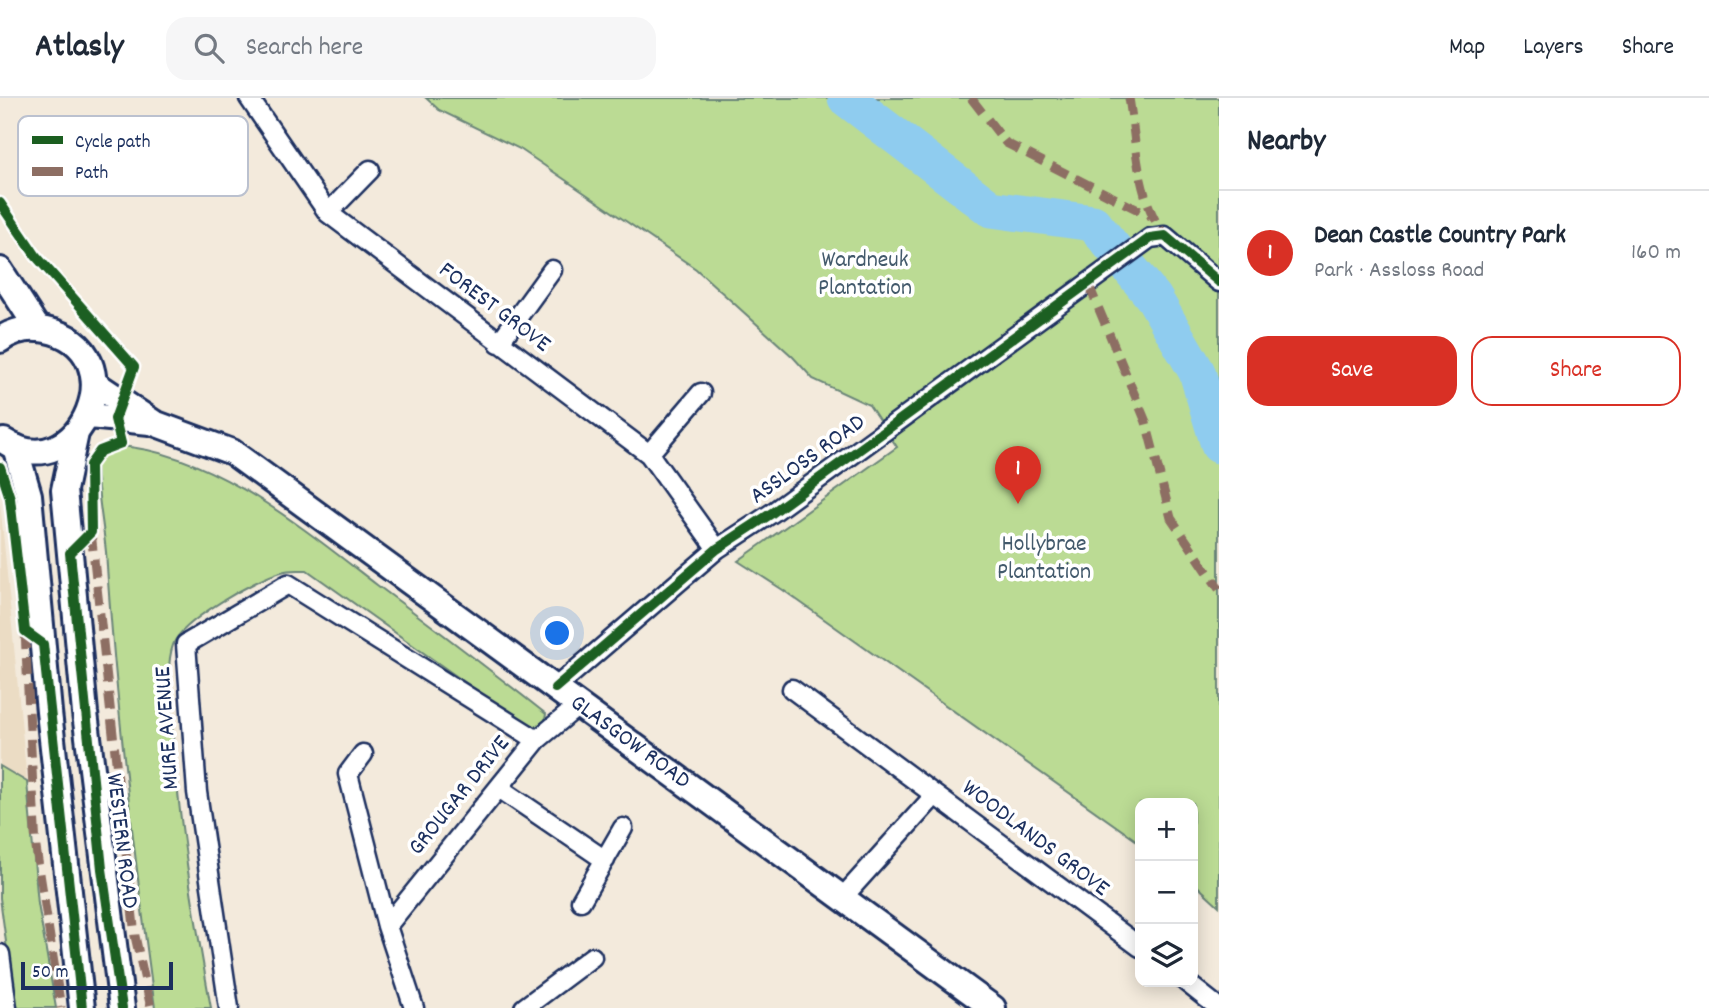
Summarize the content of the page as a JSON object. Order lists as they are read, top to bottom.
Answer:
{
  "streets": {
    "main road": ["GLASGOW ROAD", "WESTERN ROAD"],
    "street": [
      "FOREST GROVE",
      "ASSLOSS ROAD",
      "MURE AVENUE",
      "GROUGAR DRIVE",
      "WOODLANDS GROVE"
    ]
  },
  "crossings": [
    ["FOREST GROVE", "ASSLOSS ROAD"],
    ["ASSLOSS ROAD", "GLASGOW ROAD"],
    ["MURE AVENUE", "GROUGAR DRIVE"],
    ["GLASGOW ROAD", "GROUGAR DRIVE"],
    ["GLASGOW ROAD", "WOODLANDS GROVE"],
    ["GLASGOW ROAD", "WESTERN ROAD"]
  ],
  "parks": ["Wardneuk Plantation", "Hollybrae Plantation"],
  "legend": ["Cycle path", "Path"],
  "scale_bar": "50 m",
  "page": {
    "header": "Atlasly",
    "search": "Search here",
    "nav": ["Map", "Layers", "Share"],
    "heading": "Nearby",
    "list": [
      {
        "mark": "1",
        "name": "Dean Castle Country Park",
        "note": "Park · Assloss Road",
        "value": "160 m"
      }
    ],
    "buttons": ["Save", "Share"],
    "pins": "1",
    "map_buttons": ["+", "−"],
    "scale": "50 m"
  }
}
